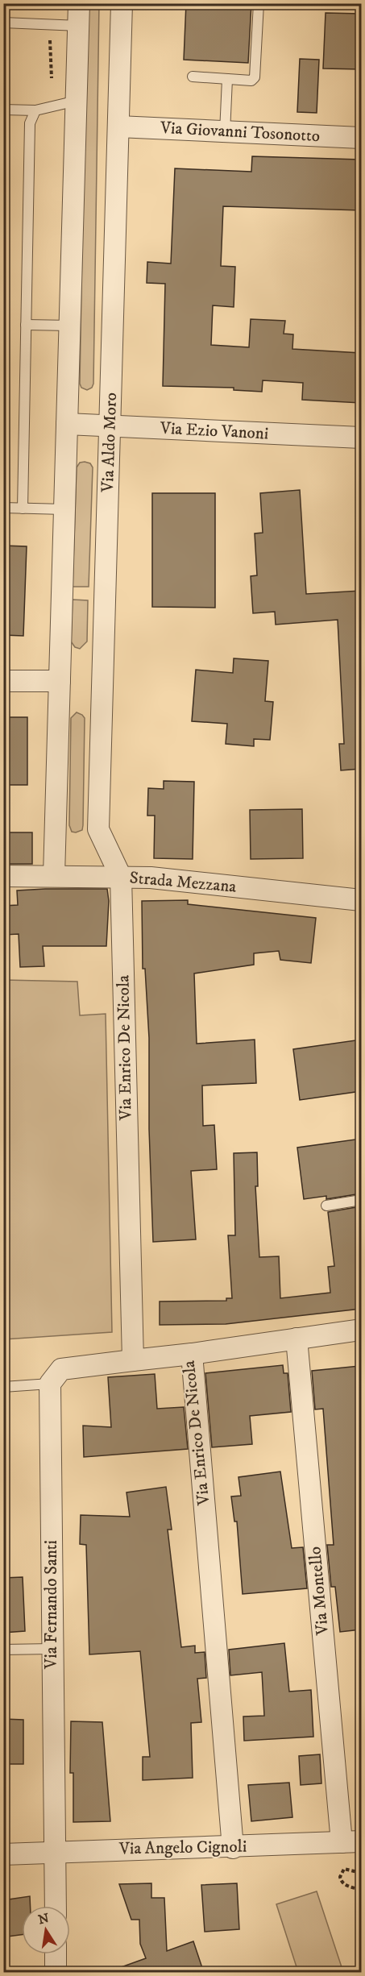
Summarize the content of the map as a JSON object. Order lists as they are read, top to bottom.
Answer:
{
  "streets": {
    "street": [
      "Via Giovanni Tosonotto",
      "Via Ezio Vanoni",
      "Via Aldo Moro",
      "Strada Mezzana",
      "Via Enrico De Nicola",
      "Via Montello",
      "Via Fernando Santi",
      "Via Angelo Cignoli"
    ]
  },
  "crossings": [
    ["Via Giovanni Tosonotto", "Via Aldo Moro"],
    ["Via Ezio Vanoni", "Via Aldo Moro"],
    ["Via Aldo Moro", "Strada Mezzana"],
    ["Via Aldo Moro", "Via Enrico De Nicola"],
    ["Strada Mezzana", "Via Enrico De Nicola"],
    ["Via Enrico De Nicola", "Via Angelo Cignoli"],
    ["Via Montello", "Via Angelo Cignoli"],
    ["Via Fernando Santi", "Via Angelo Cignoli"]
  ],
  "north": "top"
}
